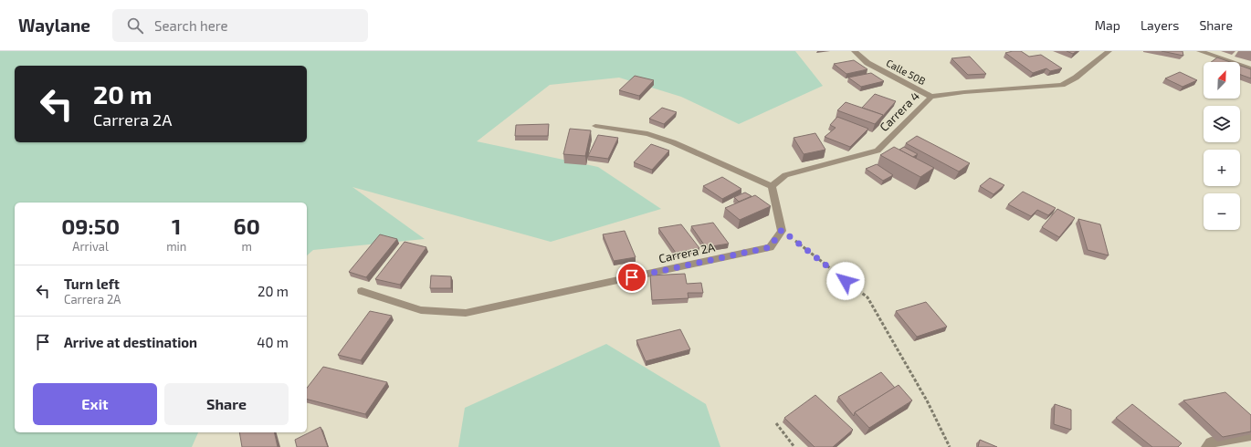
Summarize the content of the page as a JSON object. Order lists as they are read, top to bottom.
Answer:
{
  "streets": {
    "street": ["Calle 50B", "Carrera 4", "Carrera 2A"]
  },
  "crossings": [
    ["Calle 50B", "Carrera 4"]
  ],
  "north": "top right",
  "page": {
    "header": "Waylane",
    "search": "Search here",
    "nav": ["Map", "Layers", "Share"],
    "map_buttons": ["+", "−"],
    "turn": ["20 m", "Carrera 2A"],
    "eta": [
      "09:50",
      "Arrival",
      "1",
      "min",
      "60",
      "m"
    ],
    "list": [
      {
        "name": "Turn left",
        "note": "Carrera 2A",
        "value": "20 m"
      },
      {
        "name": "Arrive at destination",
        "value": "40 m"
      }
    ],
    "buttons": ["Exit", "Share"]
  }
}
